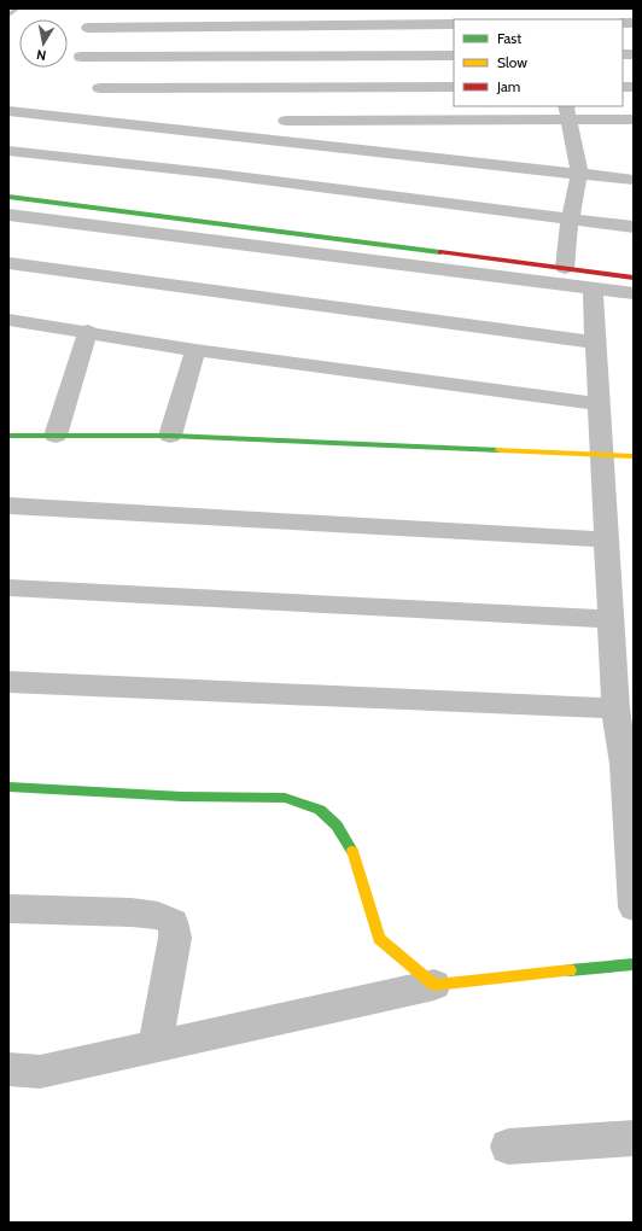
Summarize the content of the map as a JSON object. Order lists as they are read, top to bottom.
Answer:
{
  "legend": ["Fast", "Slow", "Jam"],
  "north": "bottom"
}
